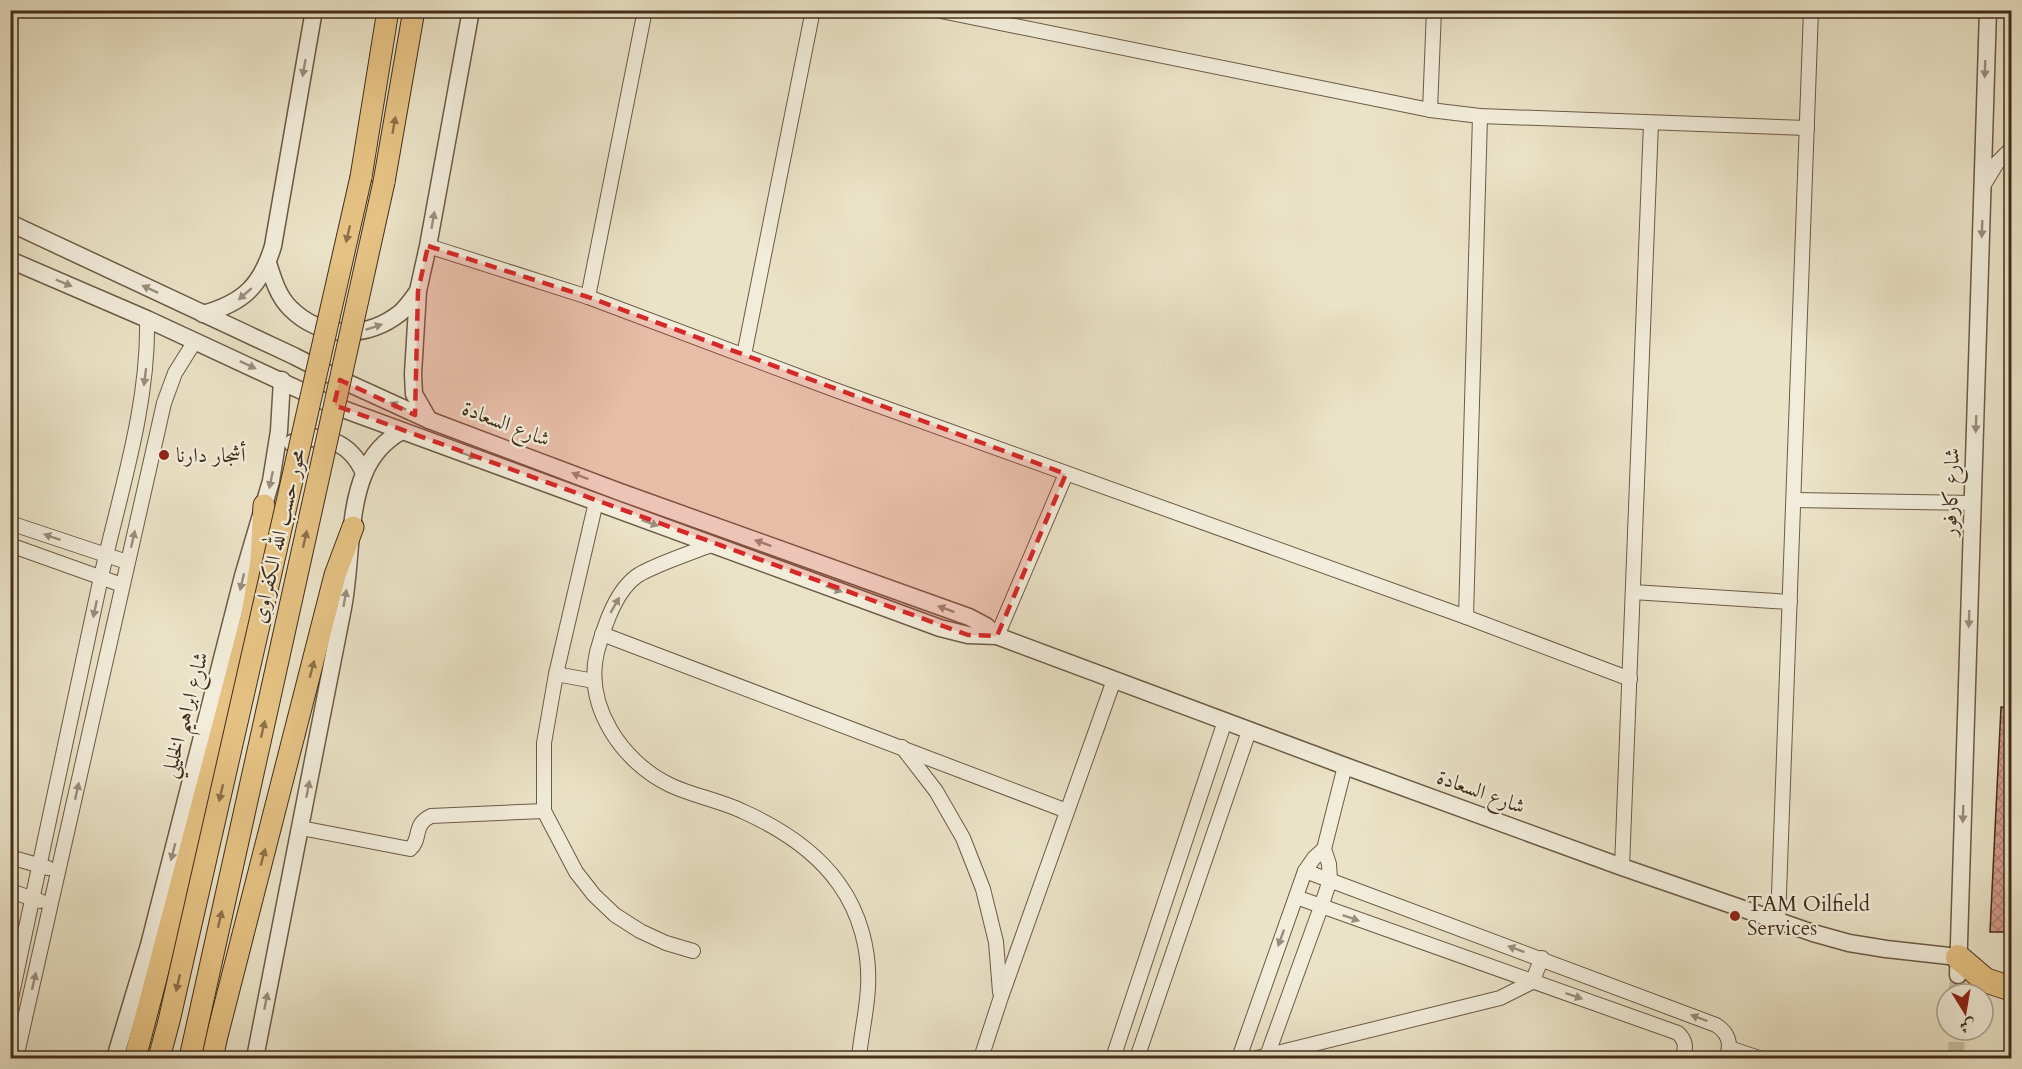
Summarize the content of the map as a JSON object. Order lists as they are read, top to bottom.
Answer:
{
  "streets": {
    "main road": ["محور حسب الله الكفراوى"],
    "street": ["شارع السعادة", "شارع كارفور", "شارع ابراهيم الخليلي"]
  },
  "crossings": [
    ["شارع السعادة", "شارع كارفور"],
    ["شارع السعادة", "شارع ابراهيم الخليلي"]
  ],
  "one_way": ["شارع كارفور"],
  "places": ["أشجار دارنا", "TAM Oilfield Services"],
  "north": "bottom"
}
